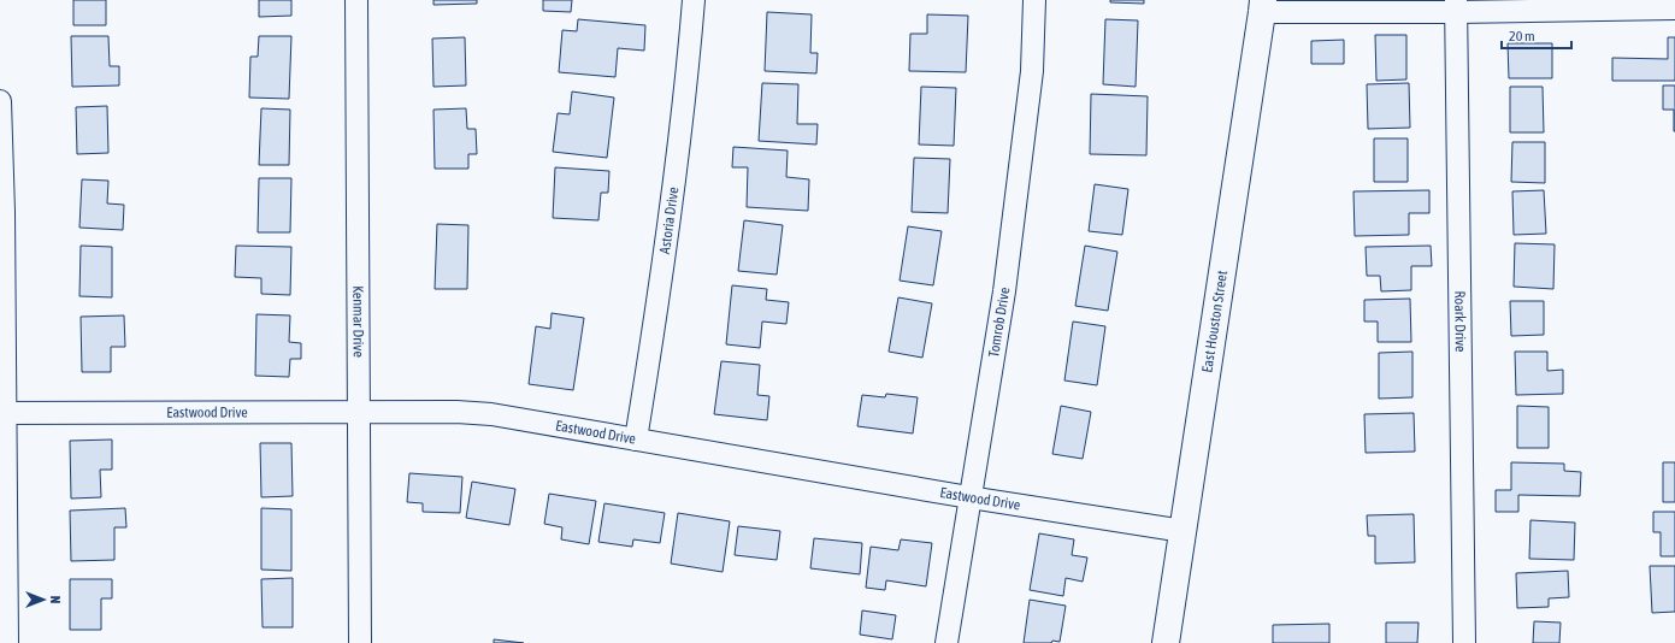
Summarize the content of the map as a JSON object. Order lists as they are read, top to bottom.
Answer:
{
  "streets": {
    "main road": ["East Houston Street"],
    "street": [
      "Astoria Drive",
      "Kenmar Drive",
      "Roark Drive",
      "Tomrob Drive",
      "Eastwood Drive"
    ]
  },
  "crossings": [
    ["Astoria Drive", "Eastwood Drive"],
    ["Kenmar Drive", "Eastwood Drive"],
    ["East Houston Street", "Eastwood Drive"],
    ["Tomrob Drive", "Eastwood Drive"]
  ],
  "scale_bar": "20 m",
  "north": "right"
}
